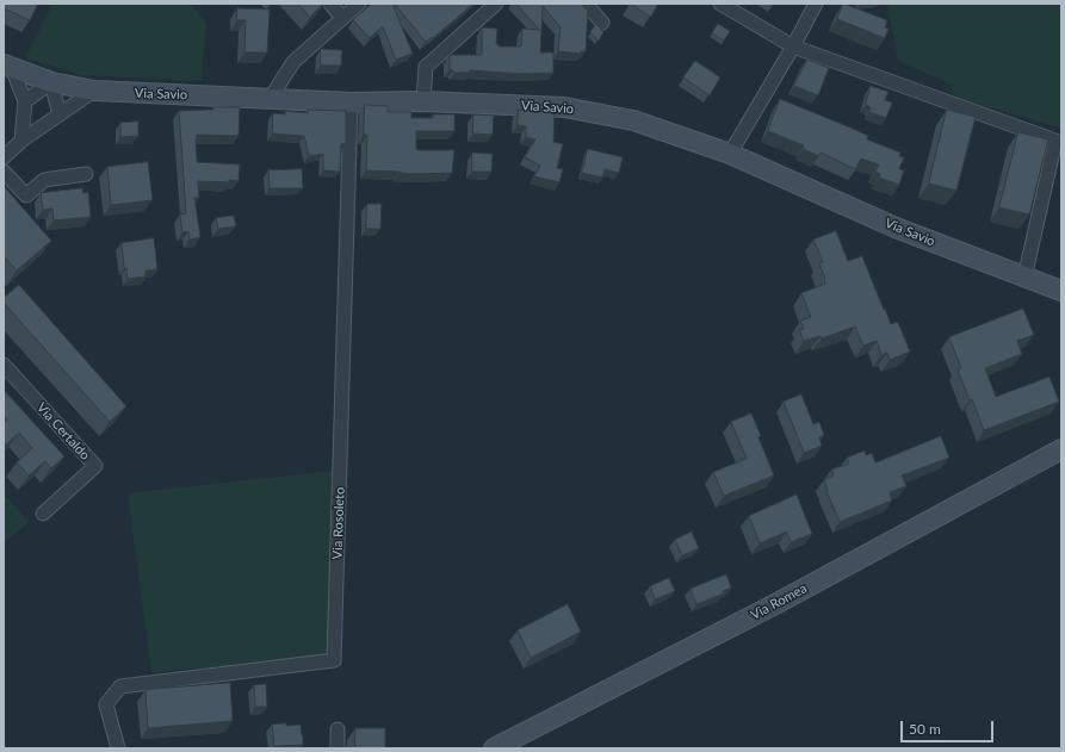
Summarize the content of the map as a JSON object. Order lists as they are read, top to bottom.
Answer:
{
  "streets": {
    "street": [
      "Via Savio",
      "Via Certaldo",
      "Via Rosoleto",
      "Via Romea"
    ]
  },
  "crossings": [
    ["Via Savio", "Via Rosoleto"]
  ],
  "scale_bar": "50 m"
}
